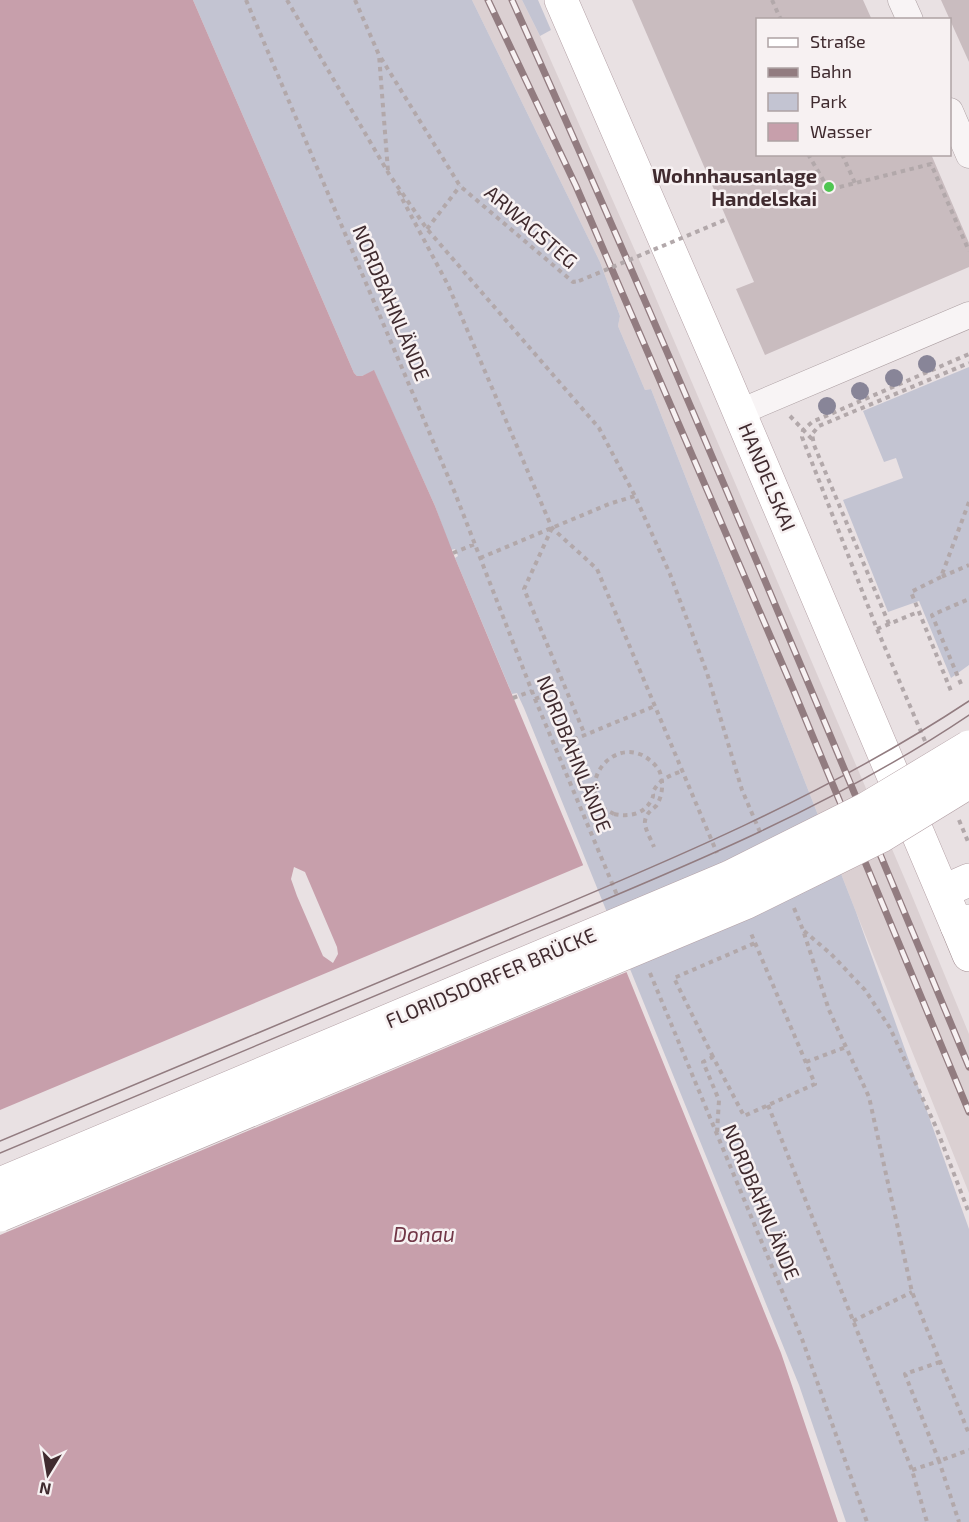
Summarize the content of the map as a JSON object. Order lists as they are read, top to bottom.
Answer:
{
  "streets": {
    "main road": ["HANDELSKAI", "FLORIDSDORFER BRÜCKE"],
    "path": ["ARWAGSTEG", "NORDBAHNLÄNDE"]
  },
  "water": ["Donau"],
  "places": ["Wohnhausanlage Handelskai"],
  "legend": [
    "Straße",
    "Bahn",
    "Park",
    "Wasser"
  ],
  "north": "bottom"
}
